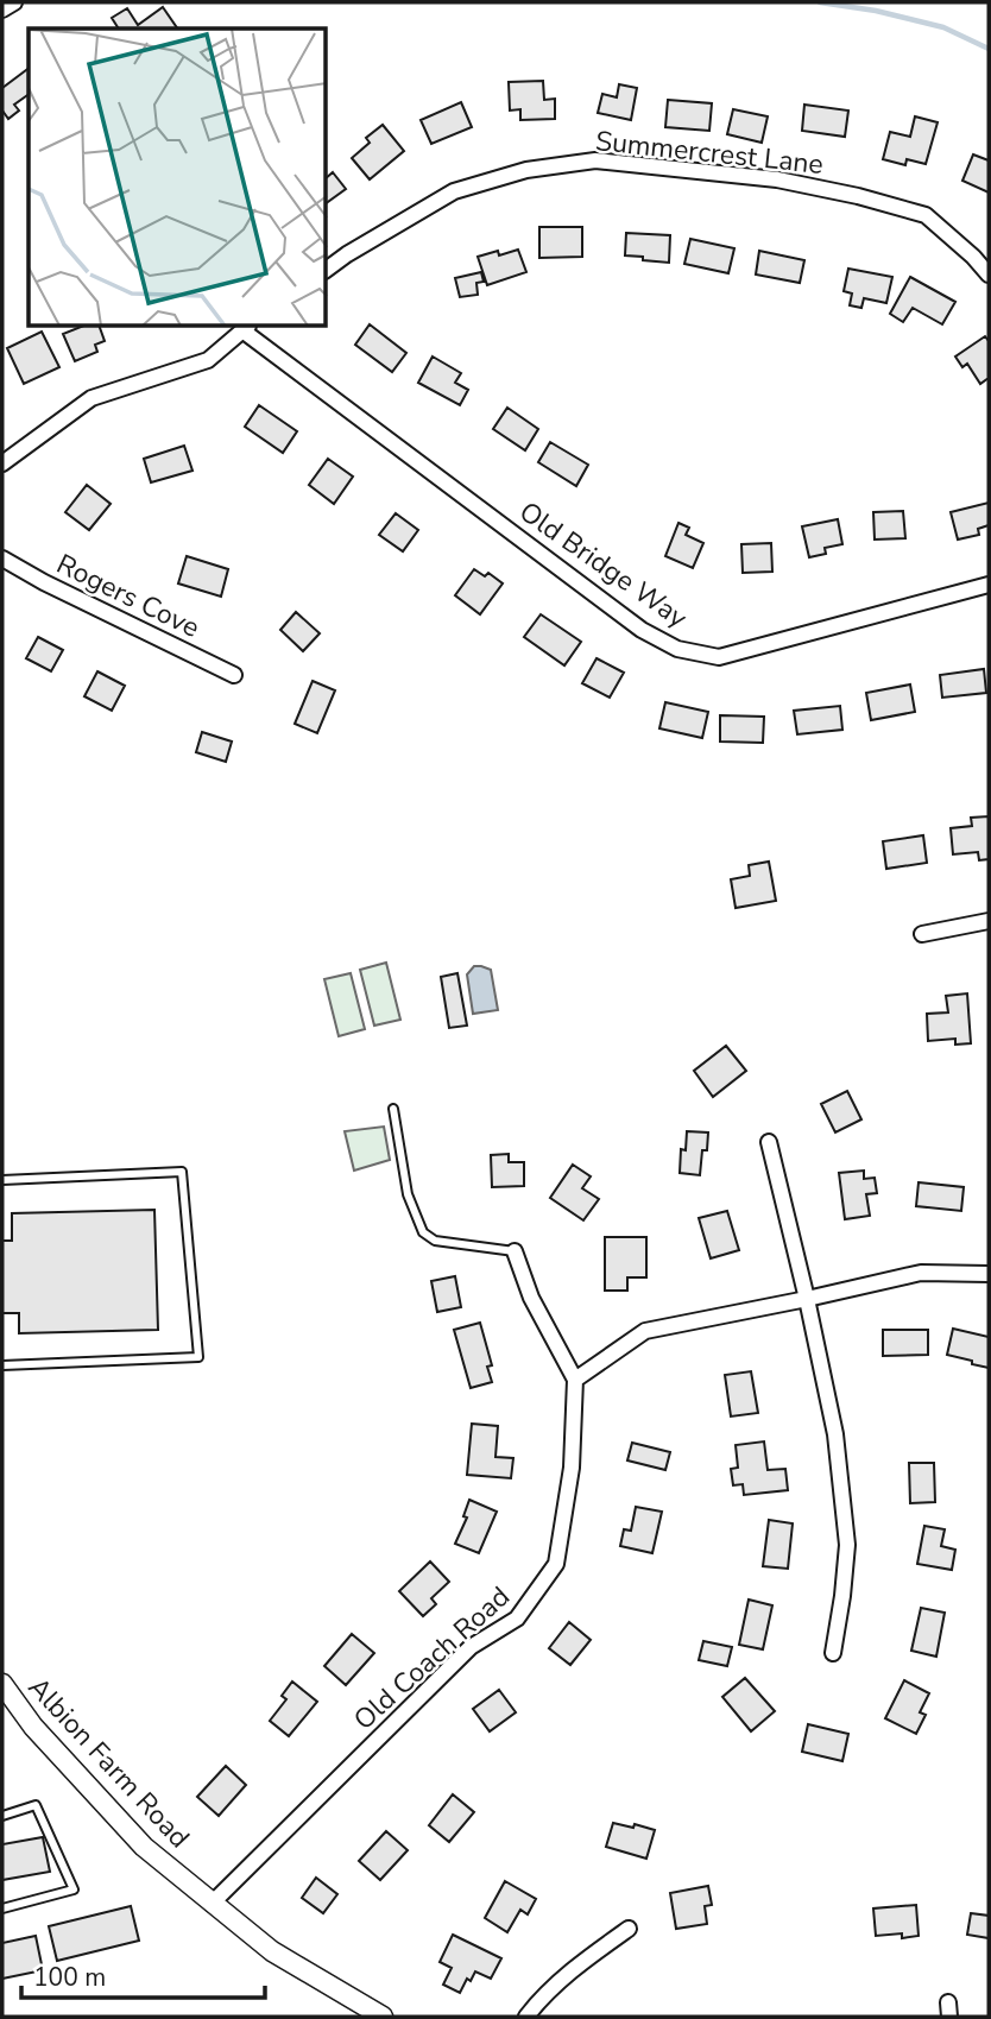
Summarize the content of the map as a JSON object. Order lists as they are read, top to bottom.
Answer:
{
  "streets": {
    "street": [
      "Summercrest Lane",
      "Old Bridge Way",
      "Rogers Cove",
      "Old Coach Road",
      "Albion Farm Road"
    ]
  },
  "crossings": [
    ["Old Coach Road", "Albion Farm Road"]
  ],
  "scale_bar": "100 m"
}
